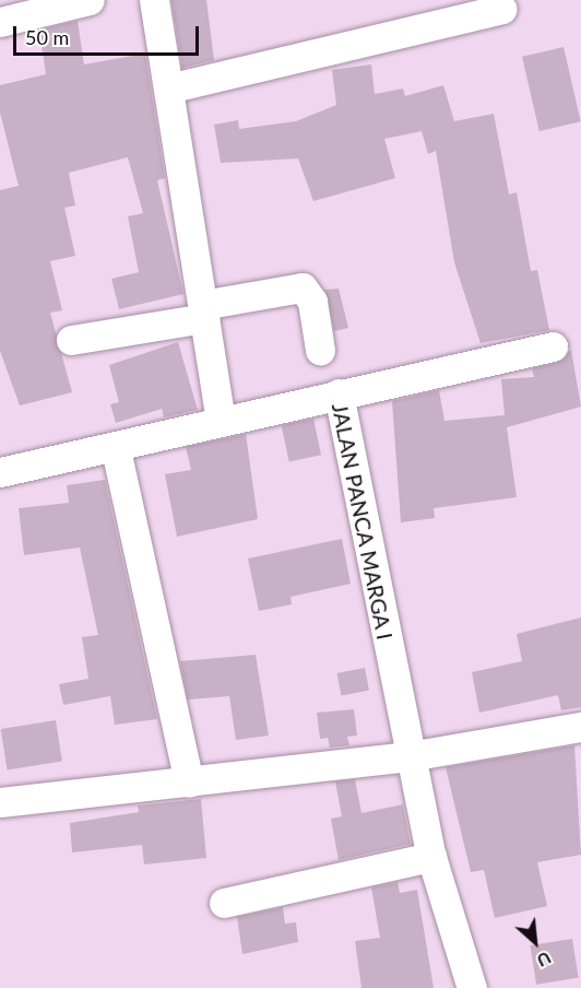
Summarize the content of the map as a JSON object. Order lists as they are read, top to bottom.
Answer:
{
  "streets": {
    "street": ["JALAN PANCA MARGA I"]
  },
  "scale_bar": "50 m",
  "north": "bottom right"
}
